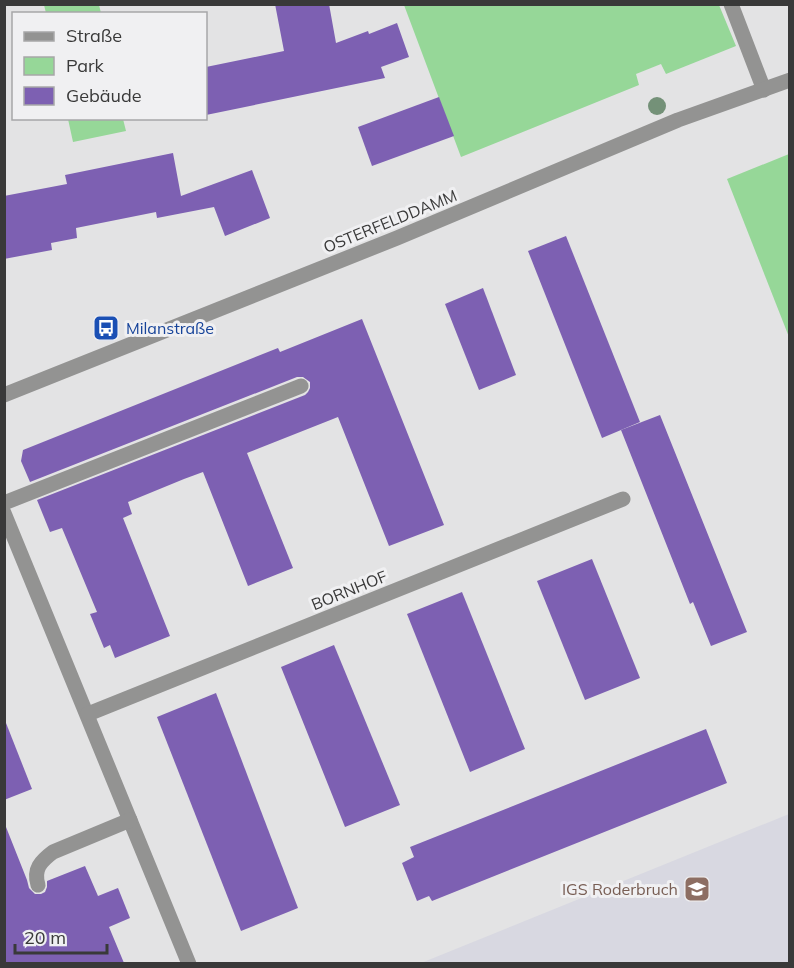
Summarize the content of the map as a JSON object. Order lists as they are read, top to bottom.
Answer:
{
  "streets": {
    "street": ["OSTERFELDDAMM", "BORNHOF"]
  },
  "places": {
    "bus stop": ["Milanstraße"],
    "school or university": ["IGS Roderbruch"]
  },
  "legend": ["Straße", "Park", "Gebäude"],
  "scale_bar": "20 m"
}
